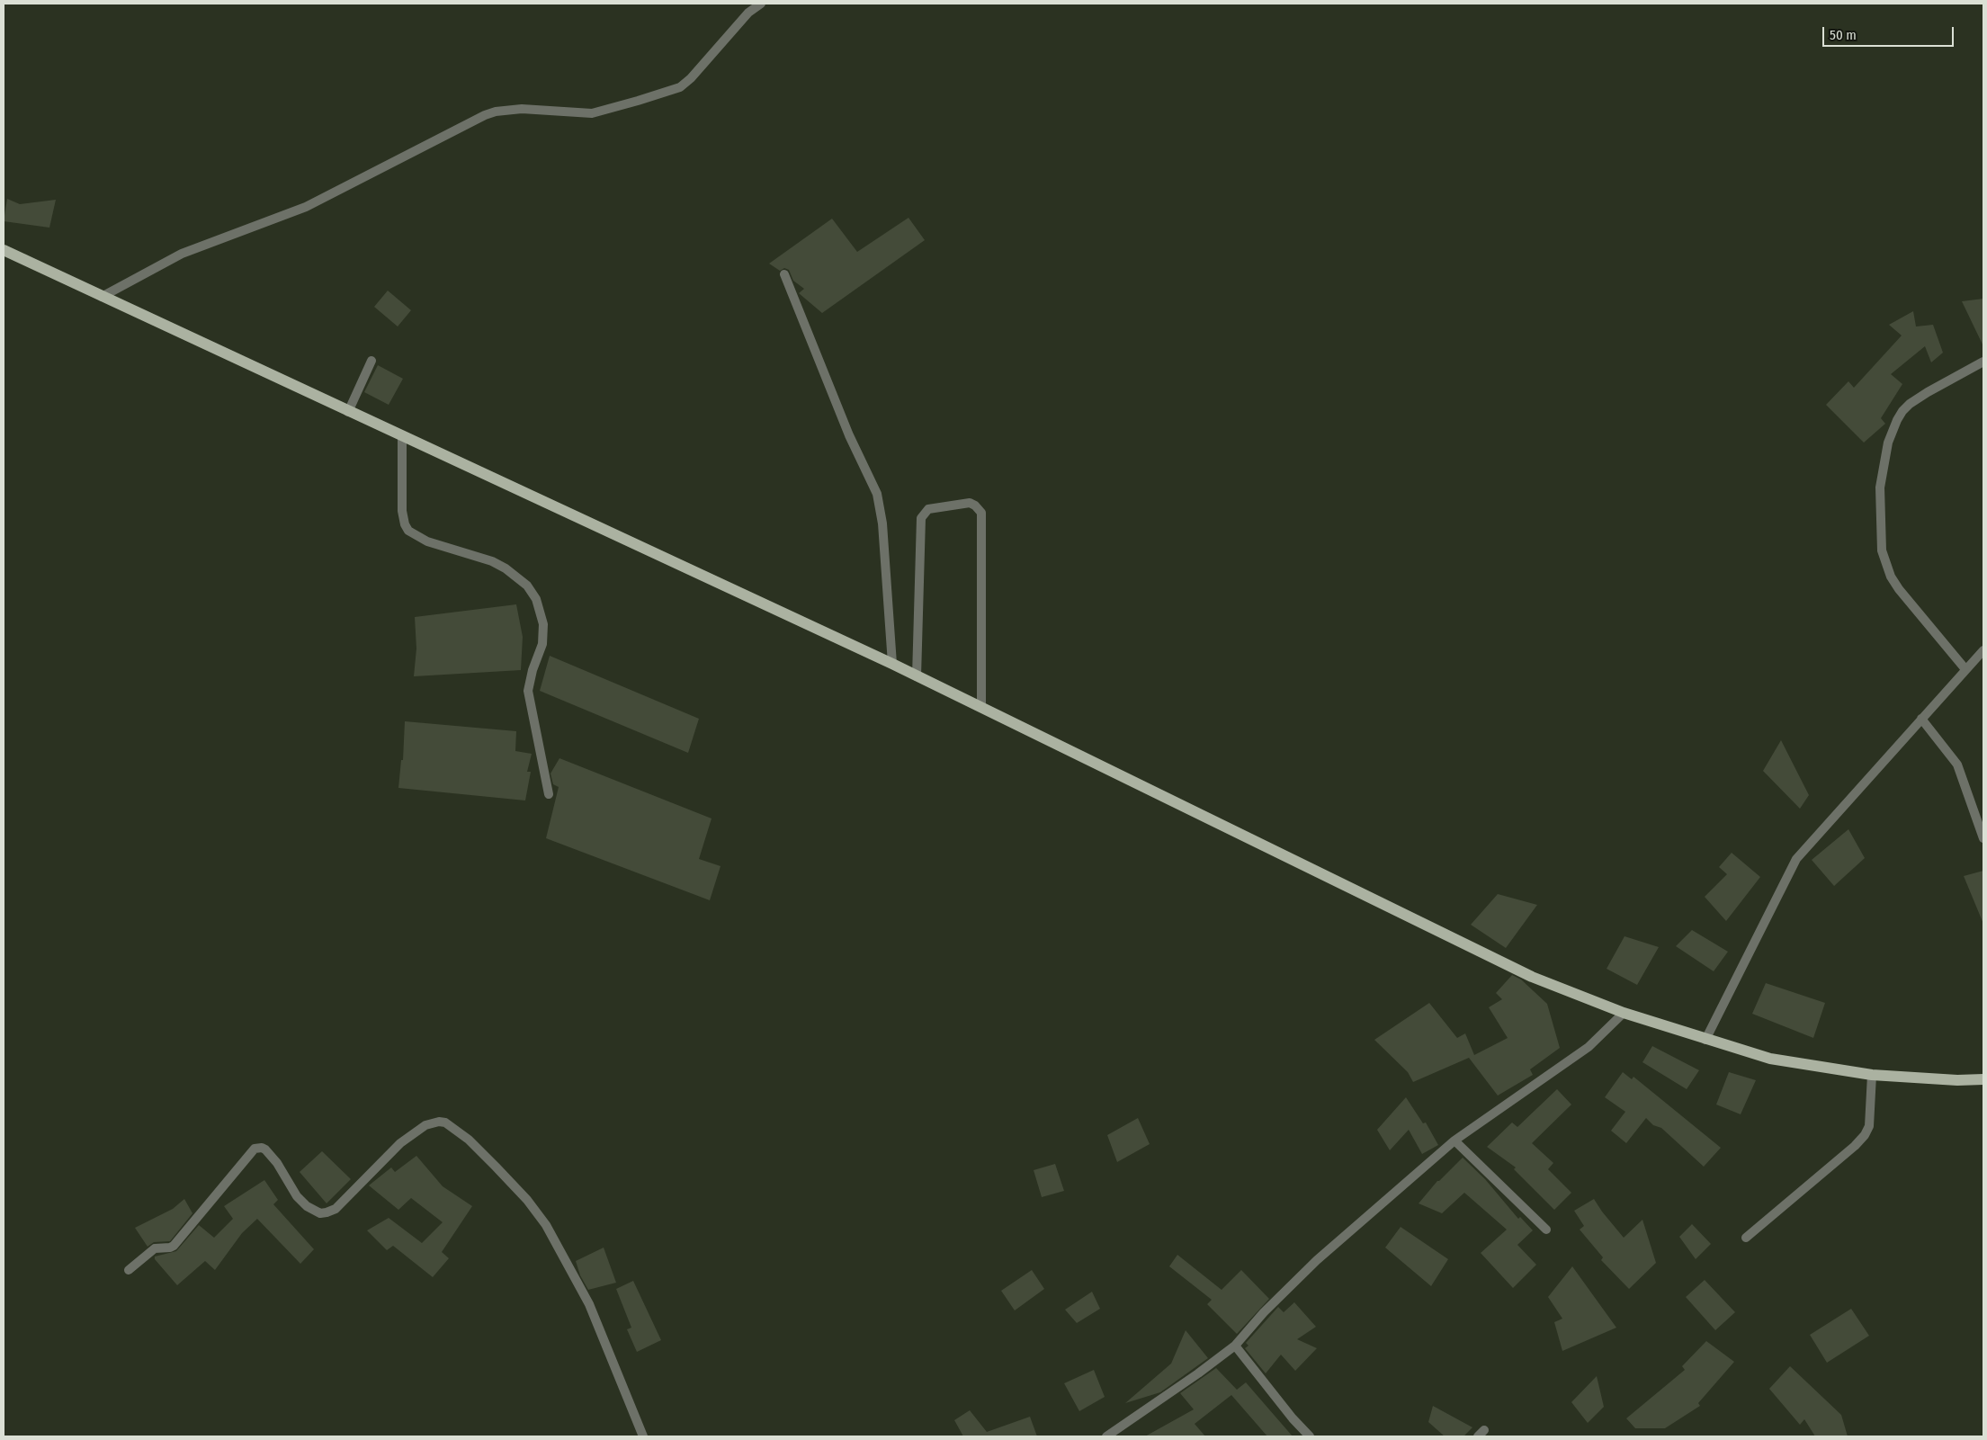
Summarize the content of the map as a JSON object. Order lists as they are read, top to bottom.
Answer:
{
  "scale_bar": "50 m"
}
